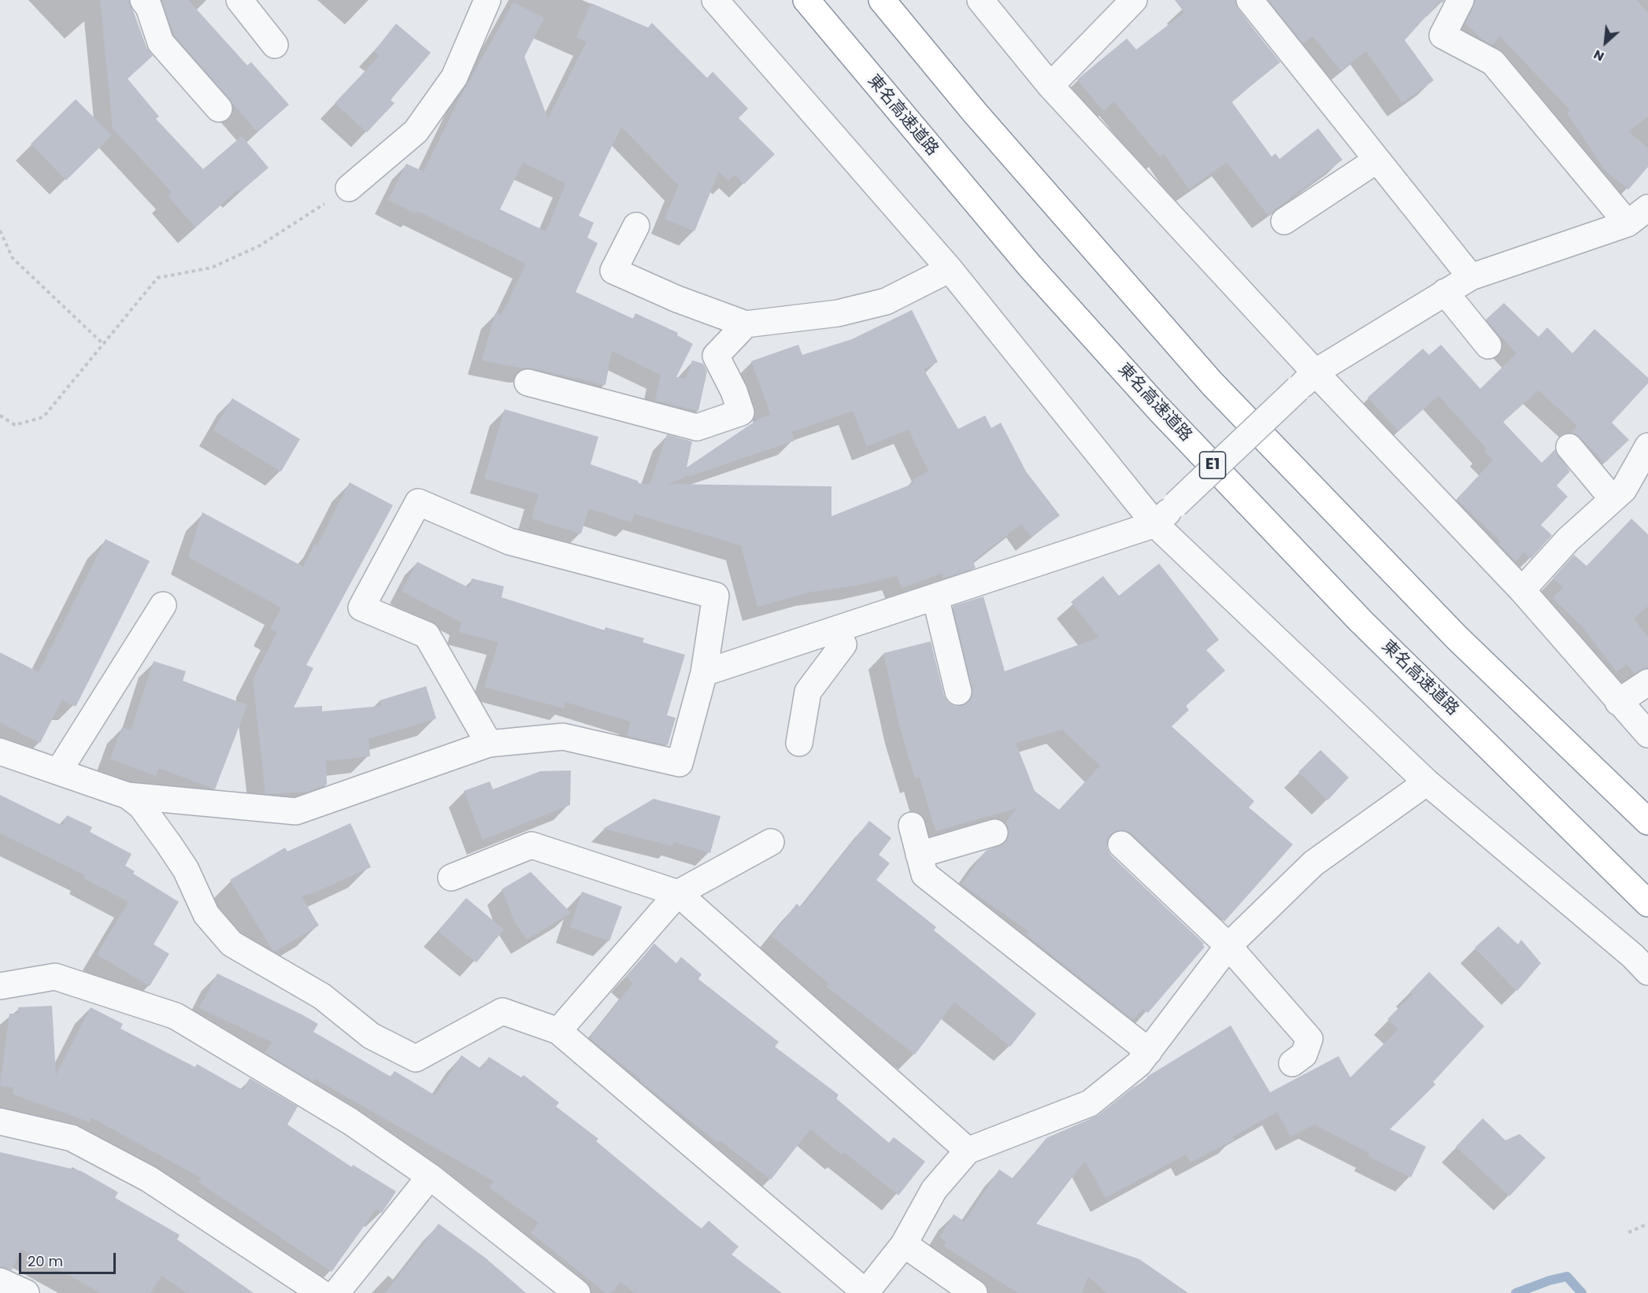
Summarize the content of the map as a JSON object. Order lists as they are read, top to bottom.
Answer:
{
  "streets": {
    "highway": ["東名高速道路", "E1"]
  },
  "scale_bar": "20 m",
  "north": "bottom left"
}
